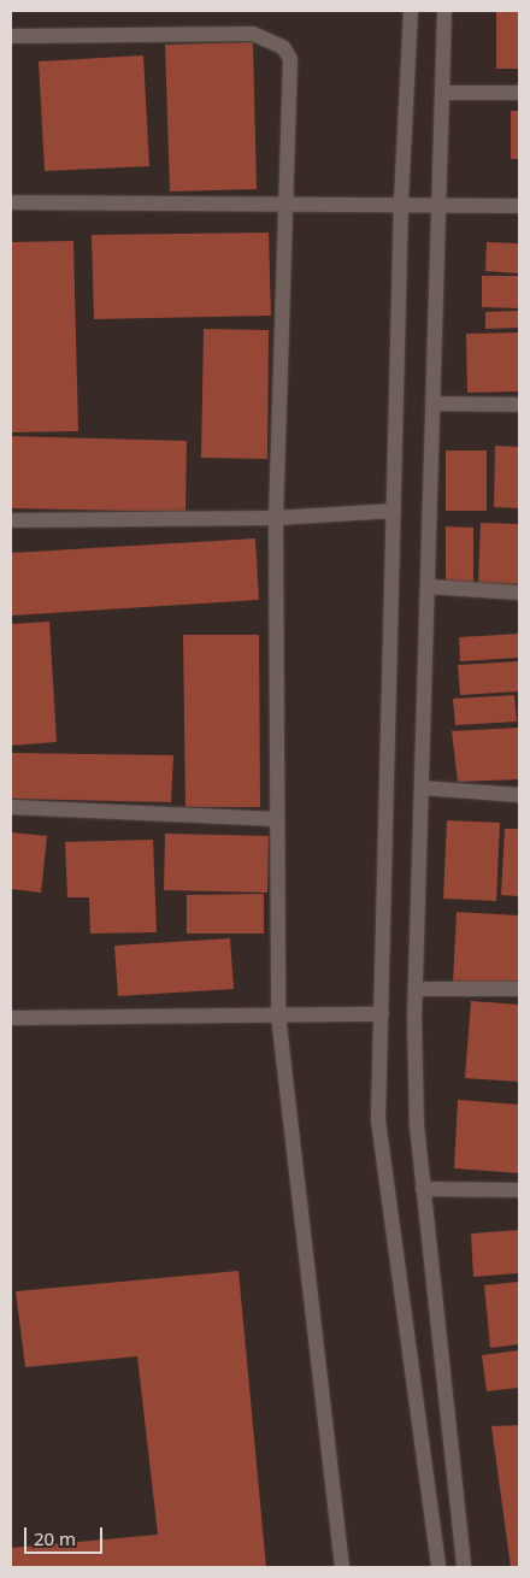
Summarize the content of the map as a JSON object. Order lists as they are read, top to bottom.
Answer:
{
  "scale_bar": "20 m"
}
